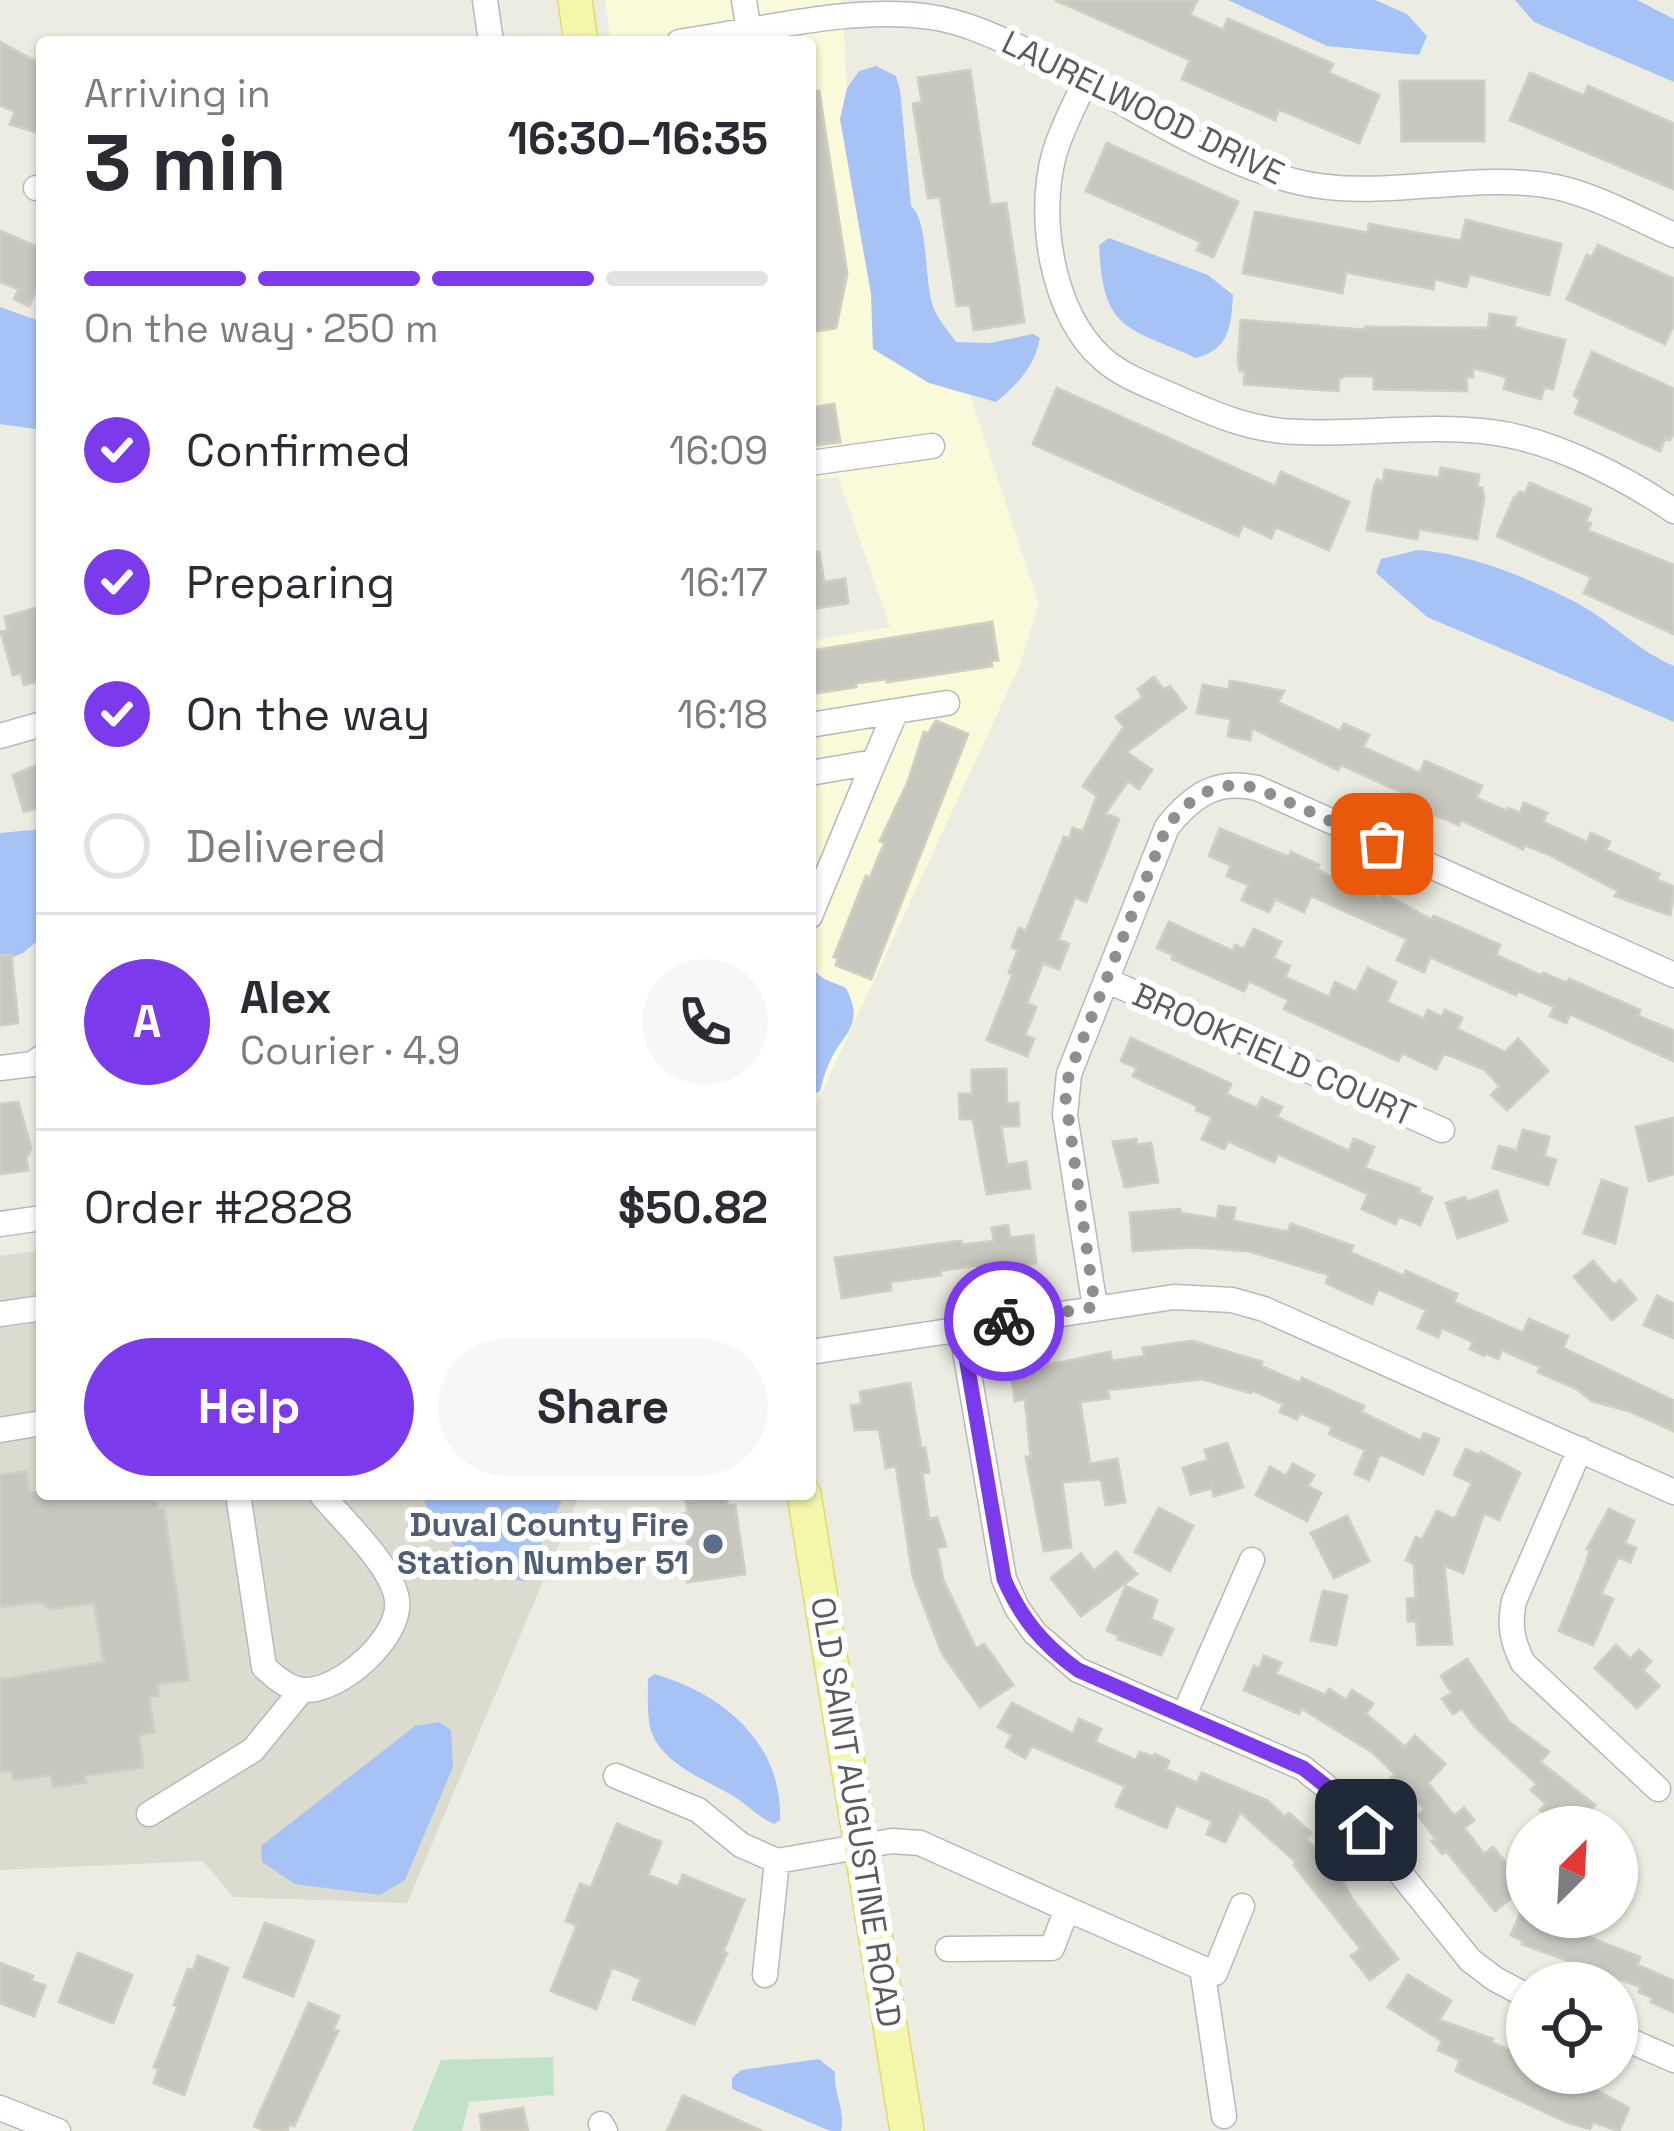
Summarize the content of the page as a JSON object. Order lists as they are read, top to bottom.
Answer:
{
  "streets": {
    "main road": ["OLD SAINT AUGUSTINE ROAD"],
    "street": ["LAURELWOOD DRIVE", "BROOKFIELD COURT"]
  },
  "places": ["Duval County Fire Station Number 51"],
  "north": "top right",
  "page": {
    "heading": ["3 min", "Arriving in", "16:30–16:35"],
    "panel": [
      "Alex",
      "Courier · 4.9",
      "Order #2828",
      "$50.82"
    ],
    "bar": "On the way · 250 m",
    "list": [
      ["Confirmed", "16:09"],
      ["Preparing", "16:17"],
      ["On the way", "16:18"],
      "Delivered"
    ],
    "round": "A",
    "buttons": ["Help", "Share"]
  }
}
